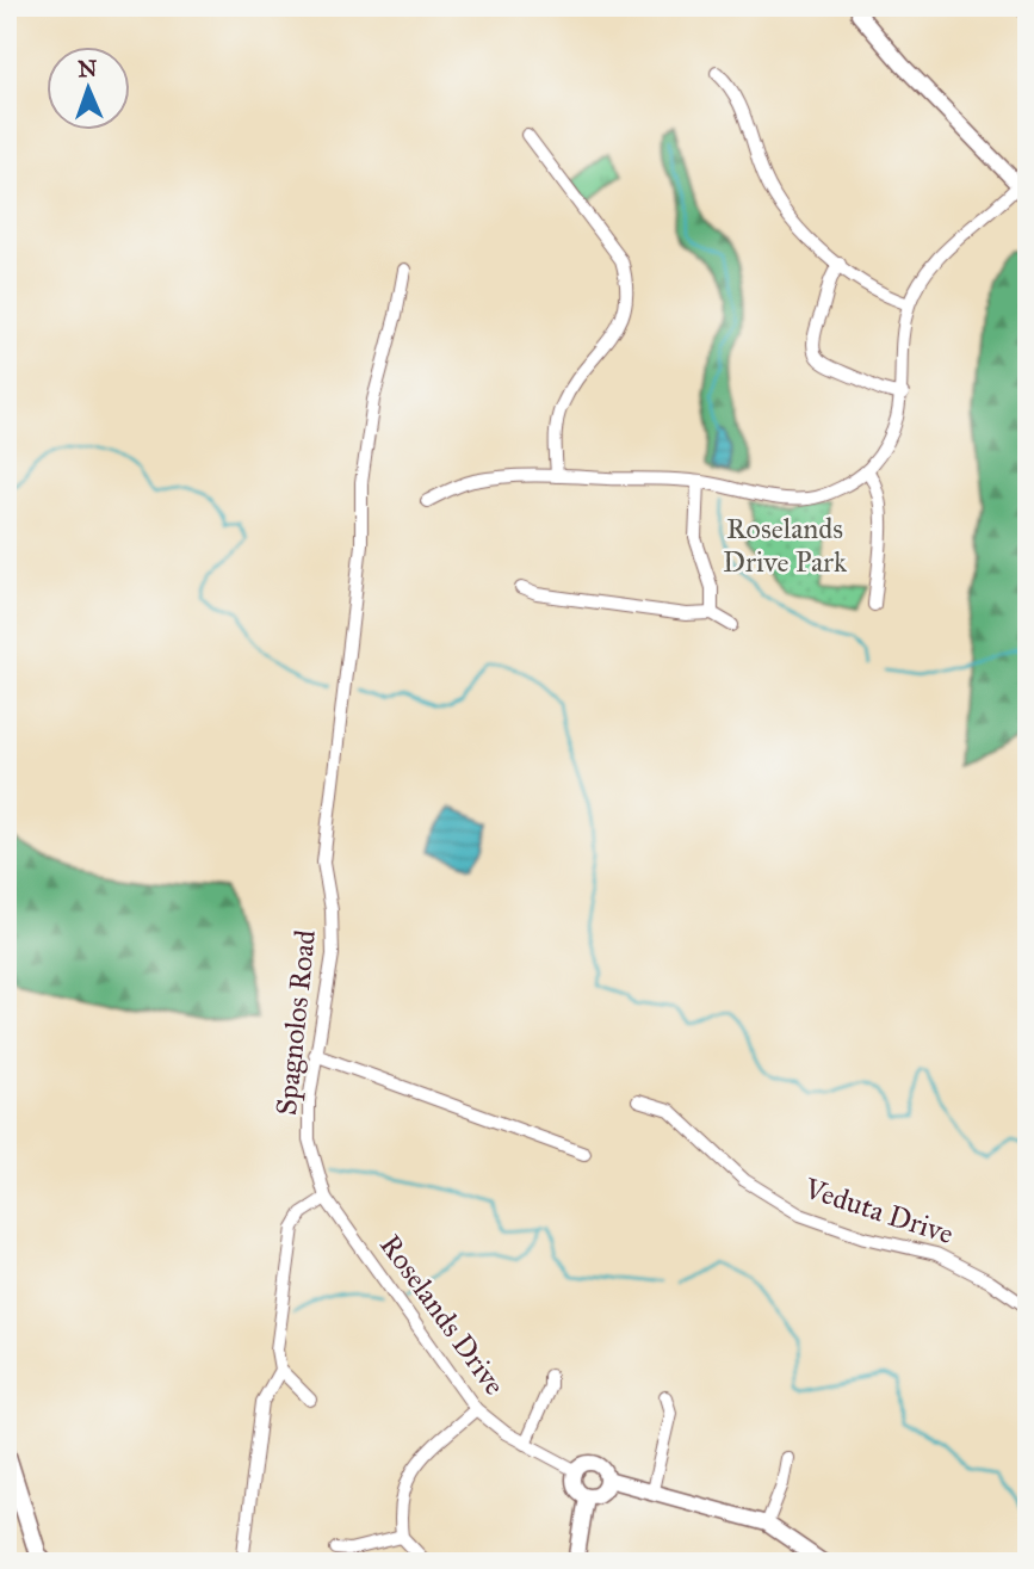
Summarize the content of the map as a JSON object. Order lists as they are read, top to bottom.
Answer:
{
  "streets": {
    "street": ["Spagnolos Road", "Veduta Drive", "Roselands Drive"]
  },
  "crossings": [
    ["Spagnolos Road", "Roselands Drive"]
  ],
  "parks": ["Roselands Drive Park"],
  "north": "top"
}
